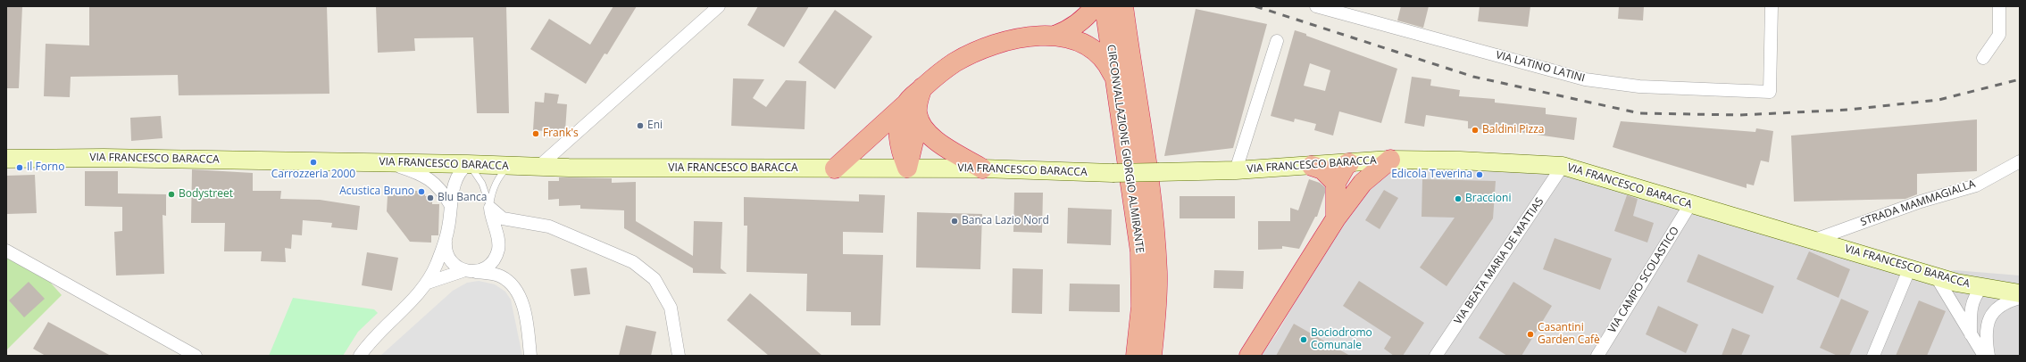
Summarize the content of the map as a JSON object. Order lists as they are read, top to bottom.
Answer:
{
  "streets": {
    "highway": ["CIRCONVALLAZIONE GIORGIO ALMIRANTE"],
    "main road": ["VIA FRANCESCO BARACCA"],
    "street": [
      "VIA LATINO LATINI",
      "STRADA MAMMAGIALLA",
      "VIA BEATA MARIA DE MATTIAS",
      "VIA CAMPO SCOLASTICO"
    ]
  },
  "crossings": [
    ["VIA FRANCESCO BARACCA", "STRADA MAMMAGIALLA"],
    ["VIA FRANCESCO BARACCA", "VIA BEATA MARIA DE MATTIAS"],
    ["VIA FRANCESCO BARACCA", "VIA CAMPO SCOLASTICO"]
  ],
  "places": [
    "Eni",
    "Baldini Pizza",
    "Frank's",
    "Carrozzeria 2000",
    "Il Forno",
    "Edicola Teverina",
    "Acustica Bruno",
    "Bodystreet",
    "Blu Banca",
    "Braccioni",
    "Banca Lazio Nord",
    "Casantini Garden Cafè",
    "Bociodromo Comunale"
  ]
}
